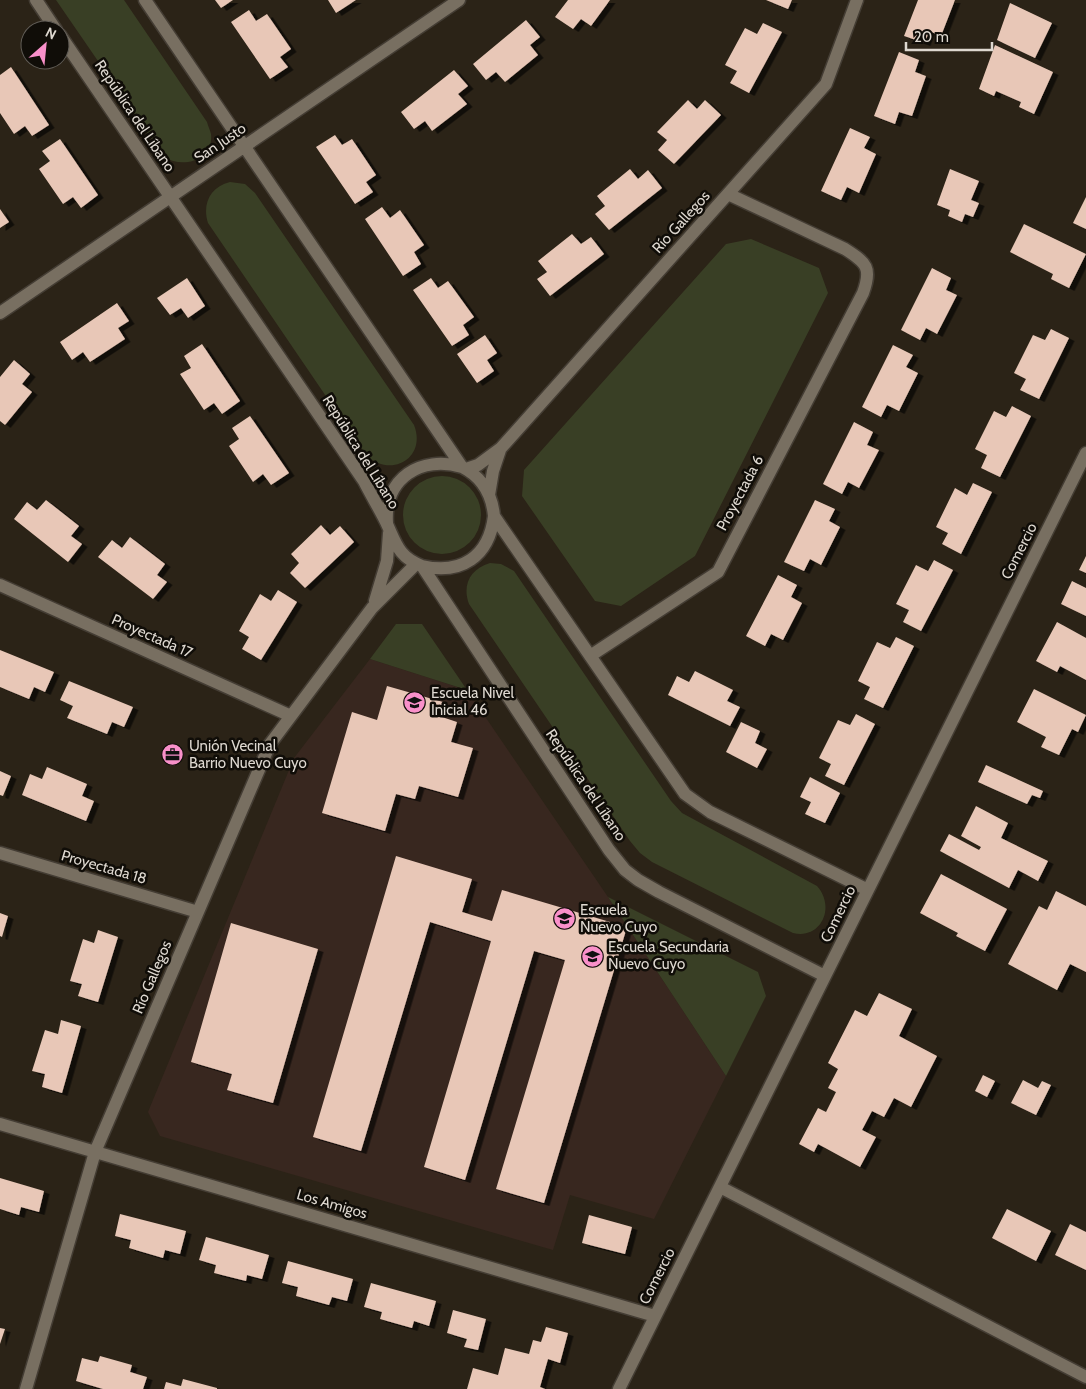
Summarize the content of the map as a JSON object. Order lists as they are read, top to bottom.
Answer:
{
  "streets": {
    "street": [
      "República del Líbano",
      "San Justo",
      "Río Gallegos",
      "Proyectada 6",
      "Comercio",
      "Proyectada 17",
      "Proyectada 18",
      "Los Amigos"
    ]
  },
  "crossings": [
    ["República del Líbano", "San Justo"],
    ["República del Líbano", "Río Gallegos"],
    ["República del Líbano", "Comercio"],
    ["Río Gallegos", "Proyectada 6"],
    ["Río Gallegos", "Proyectada 17"],
    ["Río Gallegos", "Proyectada 18"],
    ["Río Gallegos", "Los Amigos"],
    ["Comercio", "Los Amigos"]
  ],
  "places": {
    "school or university": ["Escuela Nivel Inicial 46", "Escuela Nuevo Cuyo", "Escuela Secundaria Nuevo Cuyo"],
    "office": ["Unión Vecinal Barrio Nuevo Cuyo"]
  },
  "scale_bar": "20 m",
  "north": "top right"
}
